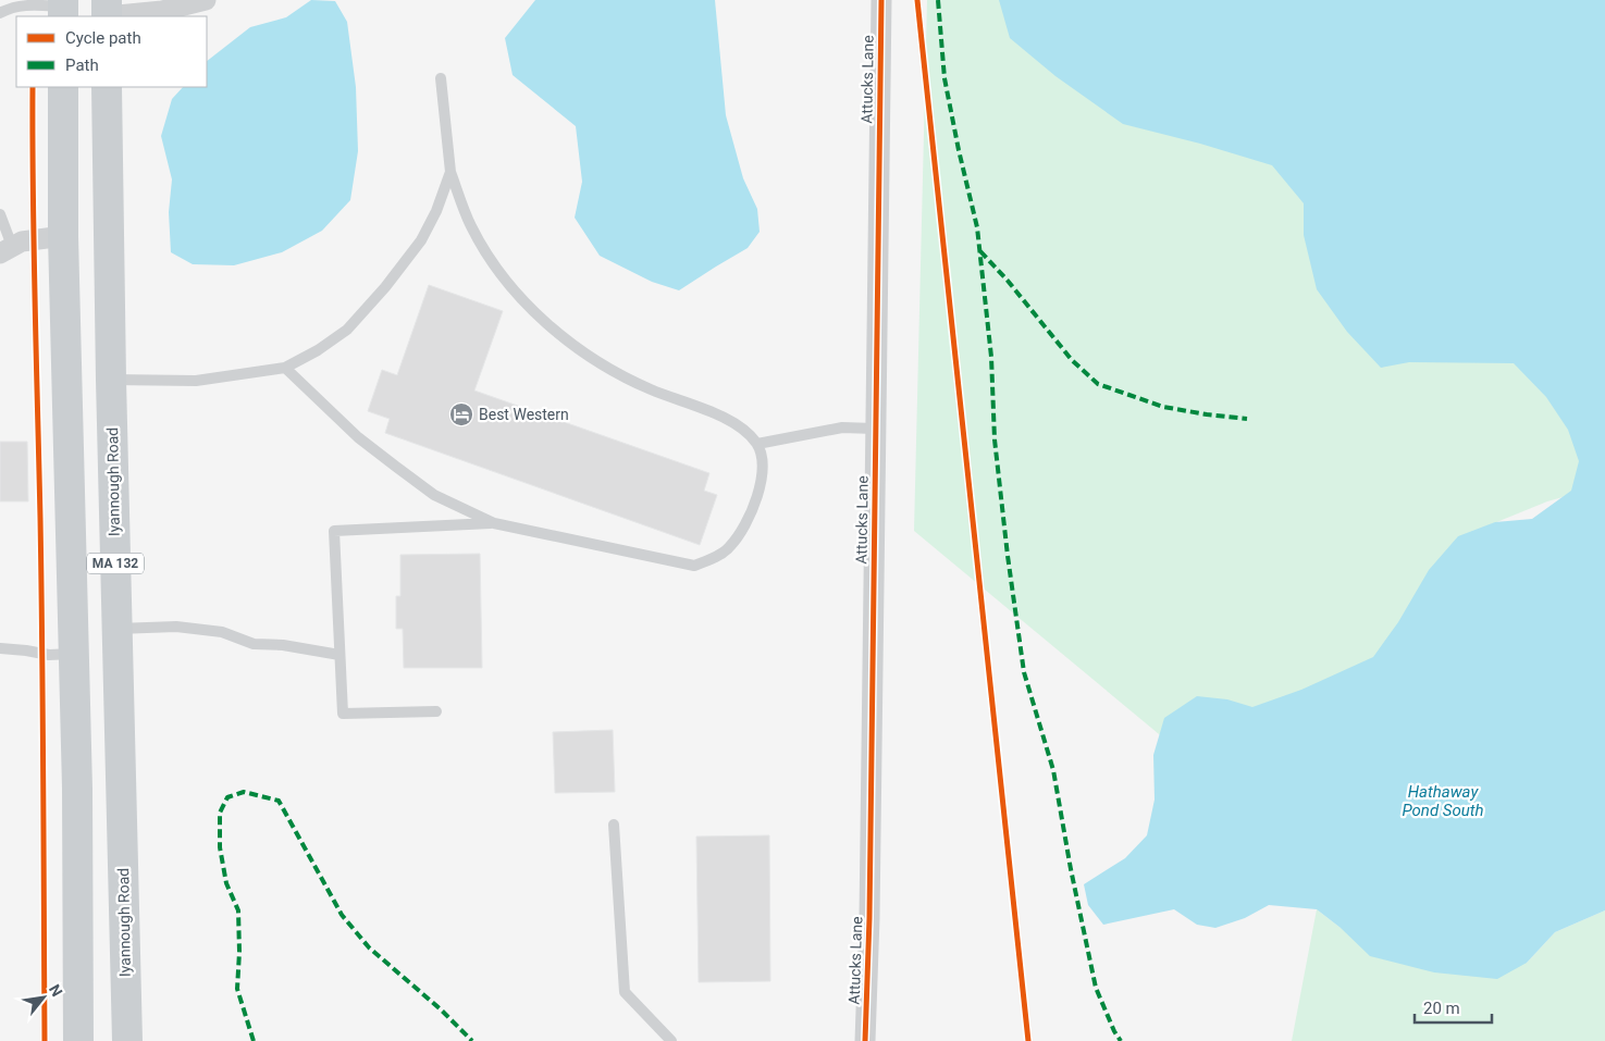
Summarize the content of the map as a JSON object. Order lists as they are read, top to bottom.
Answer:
{
  "streets": {
    "main road": ["Iyannough Road", "MA 132"],
    "street": ["Attucks Lane"]
  },
  "water": ["Hathaway Pond South"],
  "places": {
    "hotel": ["Best Western"]
  },
  "legend": ["Cycle path", "Path"],
  "scale_bar": "20 m",
  "north": "top right"
}
